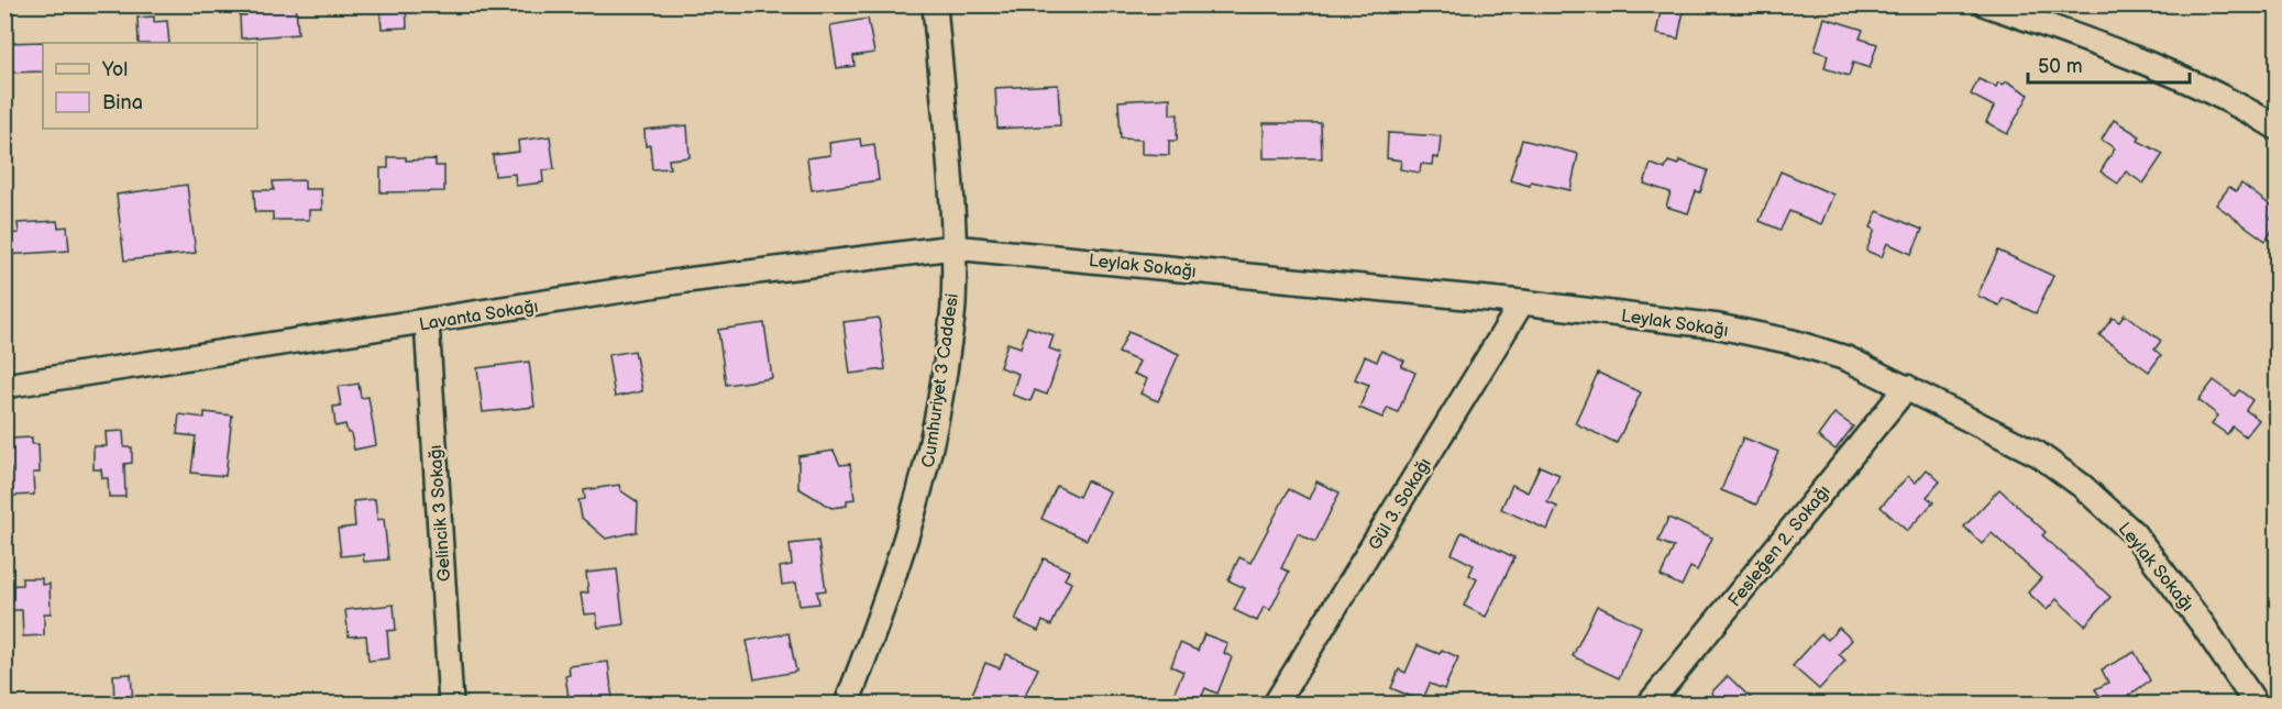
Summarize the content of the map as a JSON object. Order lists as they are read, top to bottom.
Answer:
{
  "streets": {
    "street": [
      "Leylak Sokağı",
      "Lavanta Sokağı",
      "Cumhuriyet 3 Caddesi",
      "Gül 3. Sokağı",
      "Gelincik 3 Sokağı",
      "Fesleğen 2. Sokağı"
    ]
  },
  "crossings": [
    ["Leylak Sokağı", "Lavanta Sokağı"],
    ["Leylak Sokağı", "Cumhuriyet 3 Caddesi"],
    ["Leylak Sokağı", "Gül 3. Sokağı"],
    ["Leylak Sokağı", "Fesleğen 2. Sokağı"],
    ["Lavanta Sokağı", "Cumhuriyet 3 Caddesi"],
    ["Lavanta Sokağı", "Gelincik 3 Sokağı"]
  ],
  "legend": ["Yol", "Bina"],
  "scale_bar": "50 m"
}
